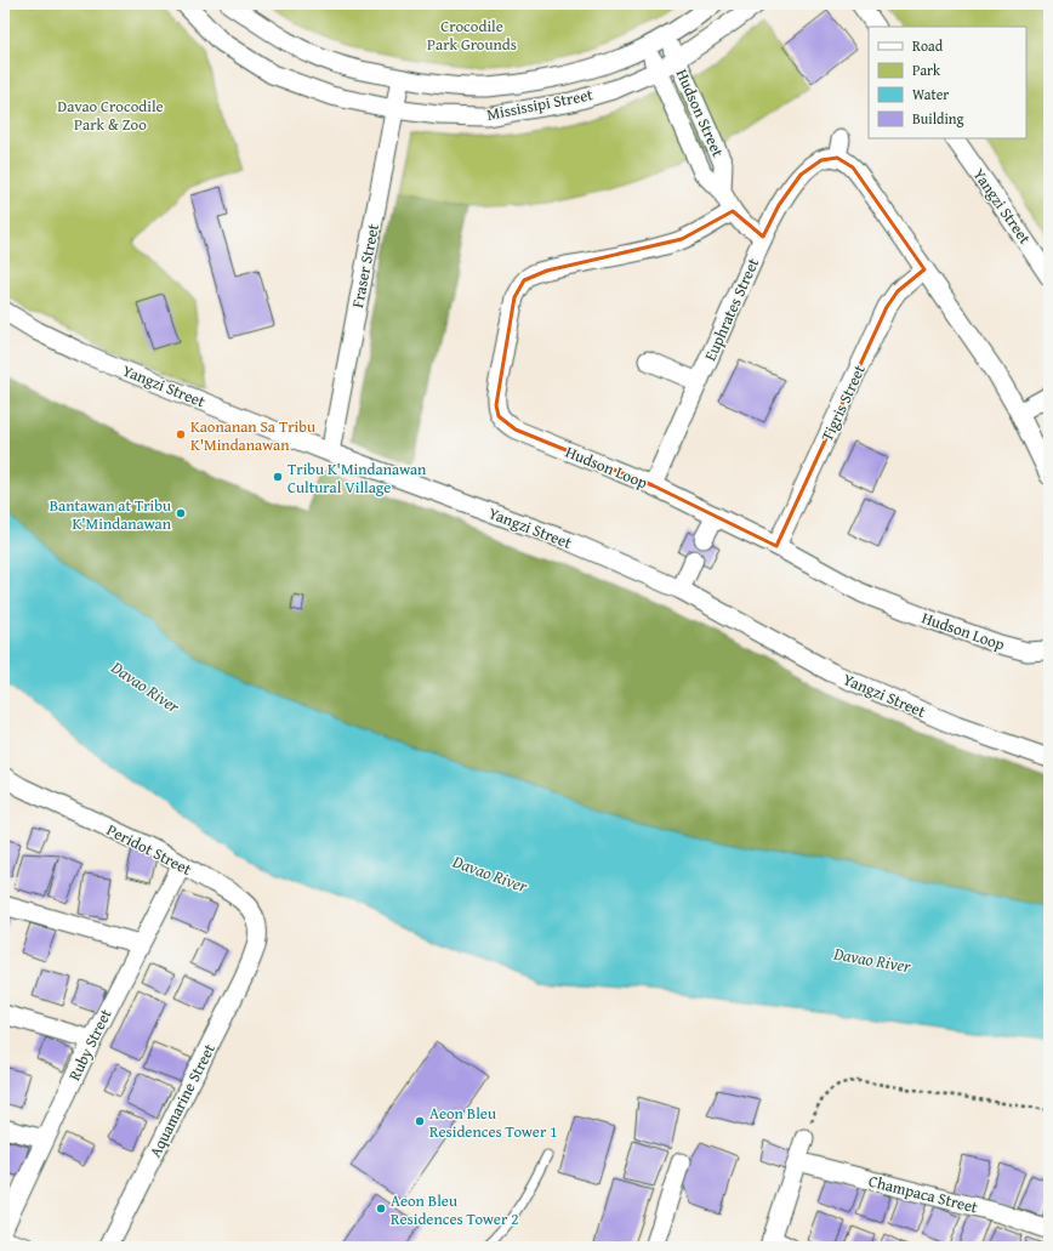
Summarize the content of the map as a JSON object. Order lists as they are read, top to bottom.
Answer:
{
  "streets": {
    "street": [
      "Mississipi Street",
      "Hudson Street",
      "Yangzi Street",
      "Fraser Street",
      "Euphrates Street",
      "Tigris Street",
      "Hudson Loop",
      "Peridot Street",
      "Ruby Street",
      "Aquamarine Street",
      "Champaca Street"
    ]
  },
  "crossings": [
    ["Mississipi Street", "Hudson Street"],
    ["Mississipi Street", "Fraser Street"],
    ["Hudson Street", "Euphrates Street"],
    ["Hudson Street", "Hudson Loop"],
    ["Yangzi Street", "Fraser Street"],
    ["Euphrates Street", "Hudson Loop"],
    ["Tigris Street", "Hudson Loop"],
    ["Peridot Street", "Ruby Street"],
    ["Peridot Street", "Aquamarine Street"]
  ],
  "water": ["Davao River"],
  "parks": ["Crocodile Park Grounds", "Davao Crocodile Park & Zoo"],
  "places": [
    "Kaonanan Sa Tribu K'Mindanawan",
    "Tribu K'Mindanawan Cultural Village",
    "Bantawan at Tribu K'Mindanawan",
    "Aeon Bleu Residences Tower 1",
    "Aeon Bleu Residences Tower 2"
  ],
  "legend": [
    "Road",
    "Park",
    "Water",
    "Building"
  ]
}
